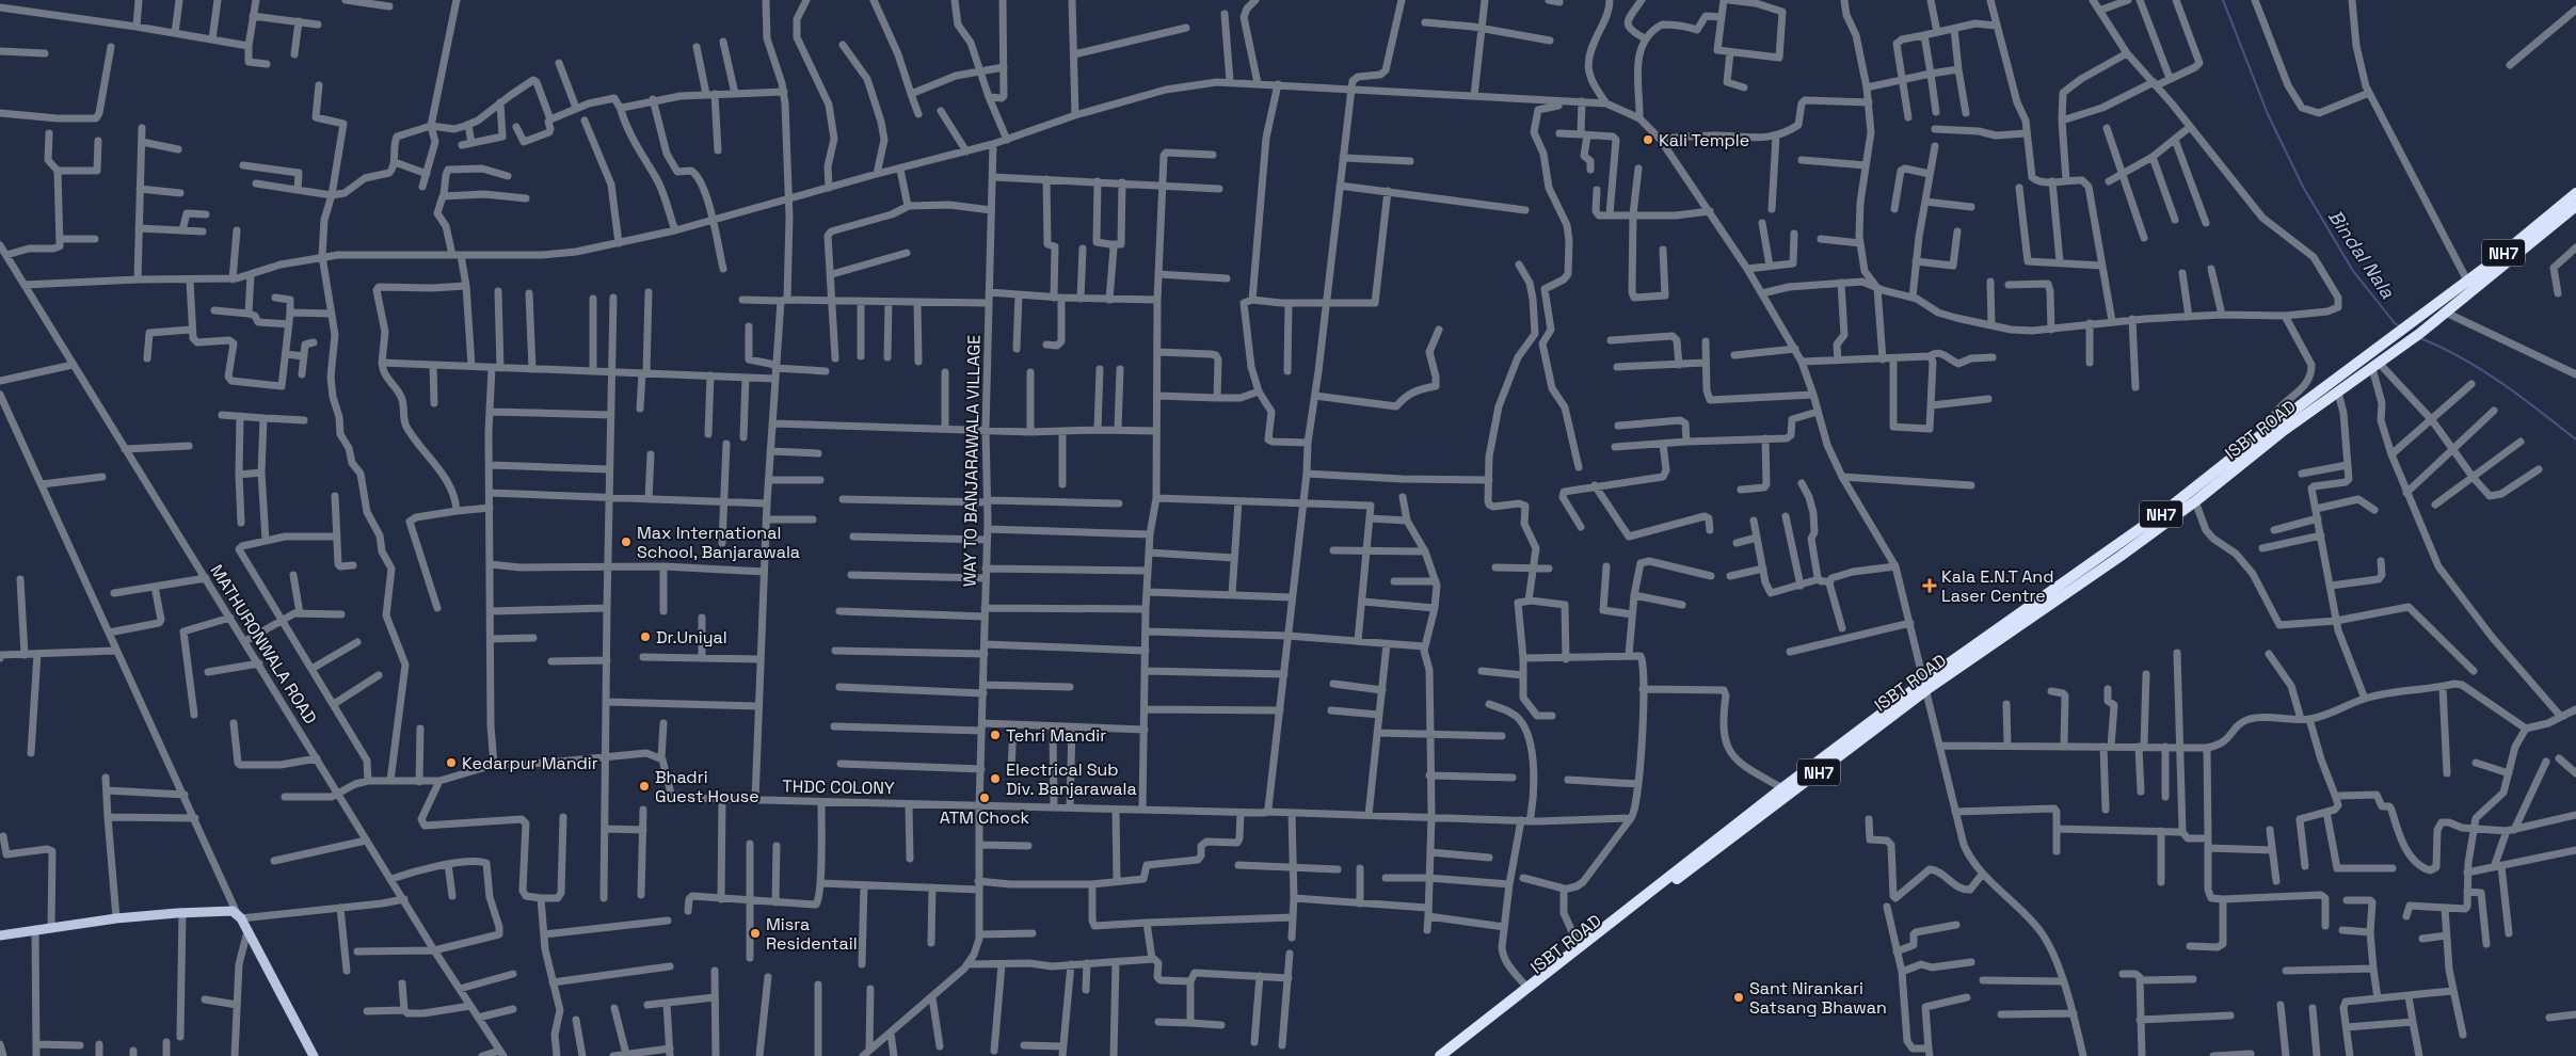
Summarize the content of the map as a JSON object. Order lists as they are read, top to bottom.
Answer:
{
  "streets": {
    "highway": ["NH7", "ISBT ROAD"],
    "street": ["WAY TO BANJARAWALA VILLAGE", "MATHURONWALA ROAD", "THDC COLONY"]
  },
  "crossings": [
    ["NH7", "ISBT ROAD"],
    ["WAY TO BANJARAWALA VILLAGE", "THDC COLONY"]
  ],
  "water": ["Bindal Nala"],
  "places": {
    "other": [
      "Kali Temple",
      "Max International School, Banjarawala",
      "Dr.Uniyal",
      "Tehri Mandir",
      "Kedarpur Mandir",
      "Electrical Sub Div. Banjarawala",
      "Bhadri Guest House",
      "ATM Chock",
      "Misra Residentail",
      "Sant Nirankari Satsang Bhawan"
    ],
    "health": ["Kala E.N.T And Laser Centre"]
  }
}
